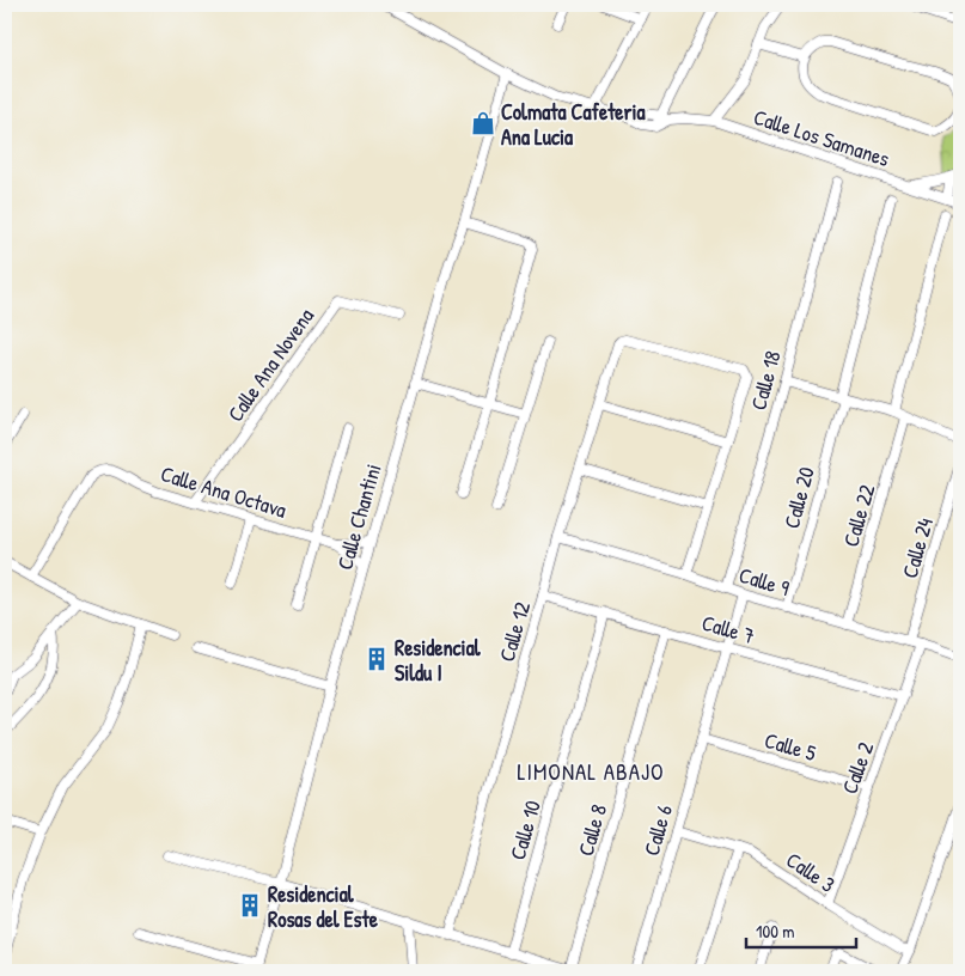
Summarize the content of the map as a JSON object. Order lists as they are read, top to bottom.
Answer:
{
  "streets": {
    "street": [
      "Calle Los Samanes",
      "Calle Ana Novena",
      "Calle 18",
      "Calle Ana Octava",
      "Calle 20",
      "Calle 22",
      "Calle Chantini",
      "Calle 24",
      "Calle 9",
      "Calle 7",
      "Calle 12",
      "Calle 5",
      "Calle 2",
      "Calle 10",
      "Calle 8",
      "Calle 6",
      "Calle 3"
    ]
  },
  "crossings": [
    ["Calle Ana Novena", "Calle Ana Octava"],
    ["Calle 18", "Calle 9"],
    ["Calle Ana Octava", "Calle Chantini"],
    ["Calle 20", "Calle 9"],
    ["Calle 22", "Calle 9"],
    ["Calle 24", "Calle 9"],
    ["Calle 9", "Calle 12"],
    ["Calle 9", "Calle 2"],
    ["Calle 9", "Calle 6"],
    ["Calle 7", "Calle 12"],
    ["Calle 7", "Calle 2"],
    ["Calle 7", "Calle 10"],
    ["Calle 7", "Calle 8"],
    ["Calle 7", "Calle 6"],
    ["Calle 5", "Calle 2"],
    ["Calle 5", "Calle 6"],
    ["Calle 2", "Calle 3"],
    ["Calle 6", "Calle 3"]
  ],
  "districts": ["LIMONAL ABAJO"],
  "places": {
    "shop": ["Colmata Cafeteria Ana Lucia"],
    "building": ["Residencial Sildu I", "Residencial Rosas del Este"]
  },
  "scale_bar": "100 m"
}
